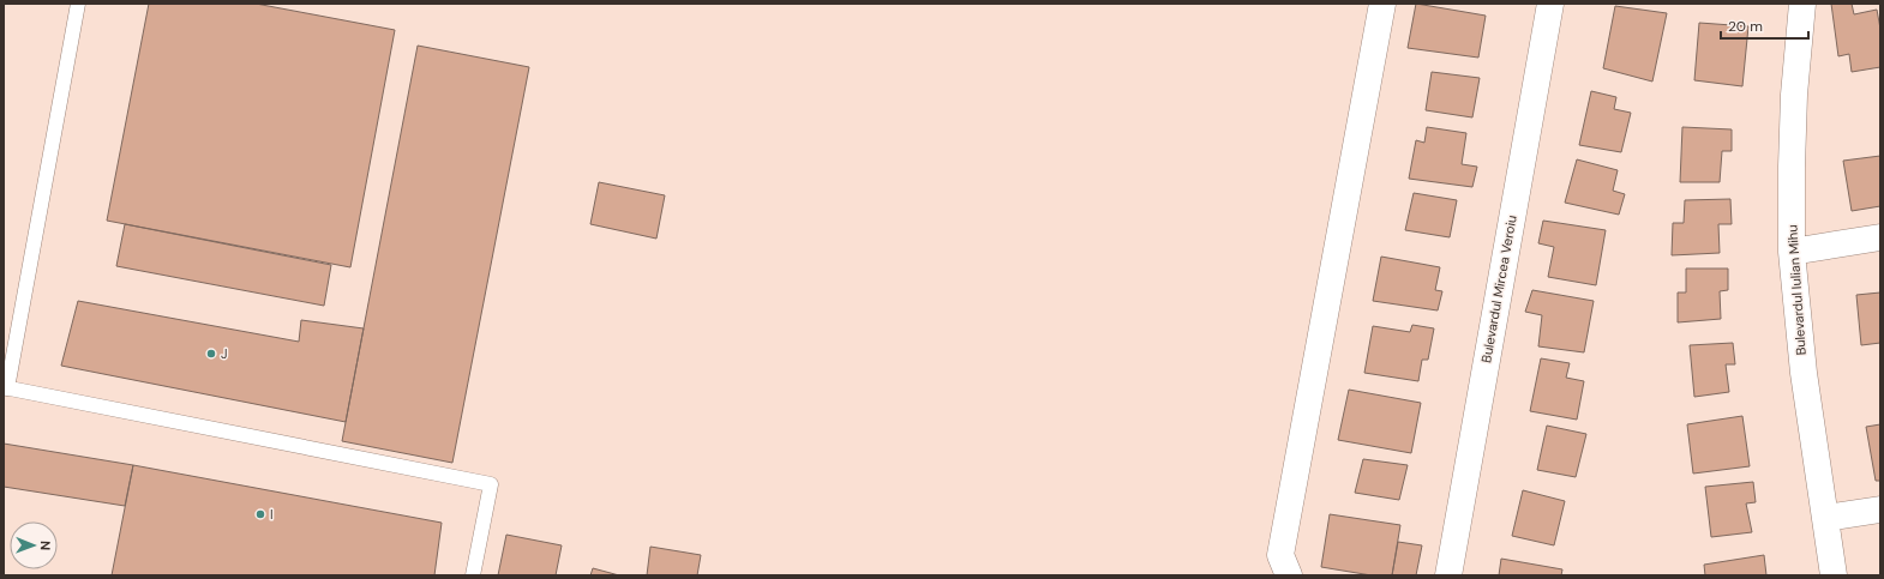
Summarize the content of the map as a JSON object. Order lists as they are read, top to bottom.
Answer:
{
  "streets": {
    "street": ["Bulevardul Mircea Veroiu", "Bulevardul Iulian Mihu"]
  },
  "places": ["J", "I"],
  "scale_bar": "20 m",
  "north": "right"
}
